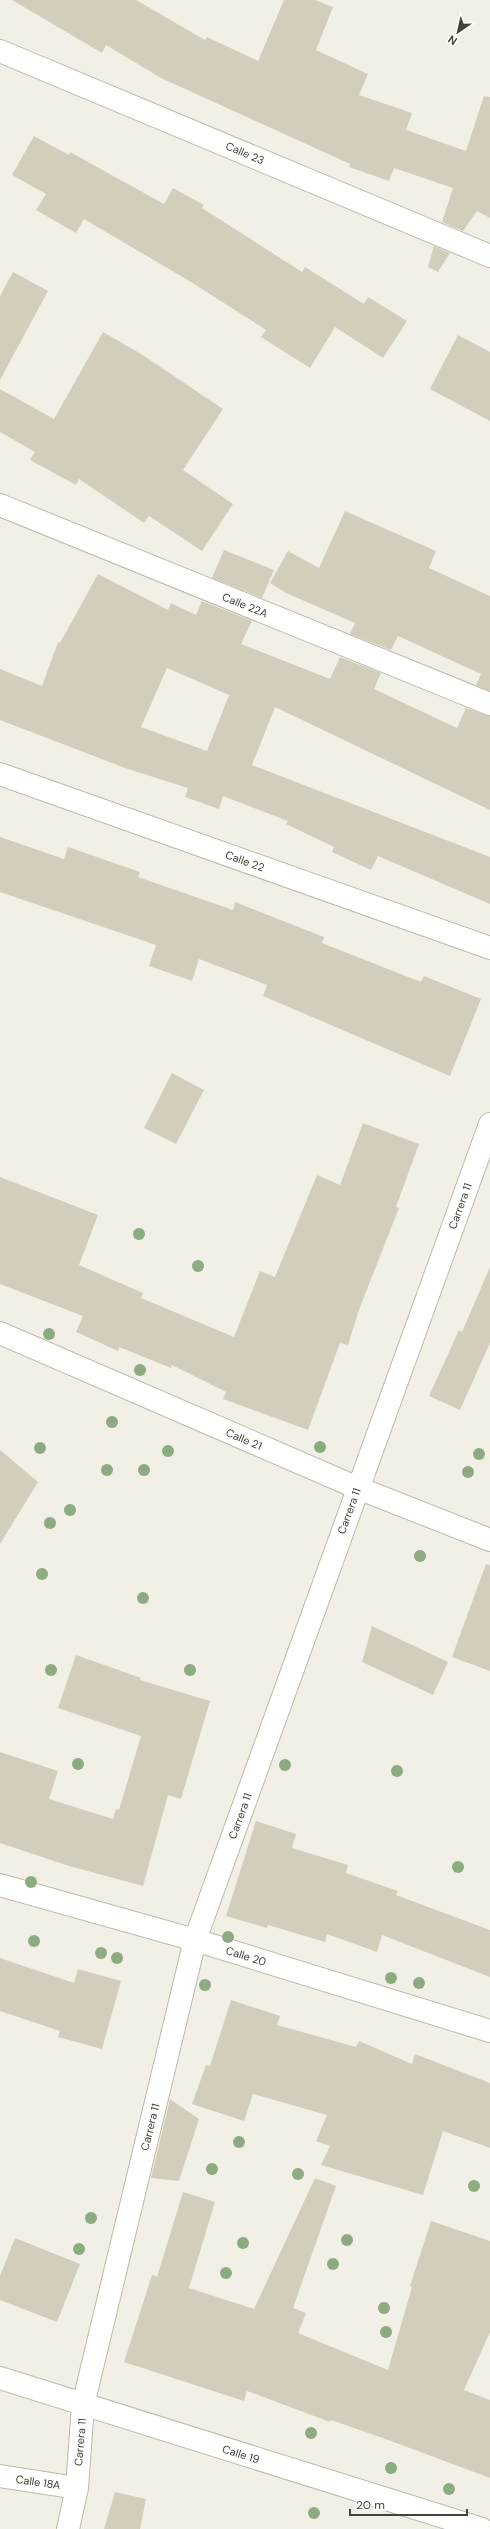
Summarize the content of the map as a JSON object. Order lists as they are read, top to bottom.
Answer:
{
  "streets": {
    "street": [
      "Calle 23",
      "Calle 22A",
      "Calle 22",
      "Carrera 11",
      "Calle 21",
      "Calle 20",
      "Calle 19",
      "Calle 18A"
    ]
  },
  "crossings": [
    ["Carrera 11", "Calle 21"],
    ["Carrera 11", "Calle 20"],
    ["Carrera 11", "Calle 19"],
    ["Carrera 11", "Calle 18A"]
  ],
  "scale_bar": "20 m",
  "north": "bottom left"
}
